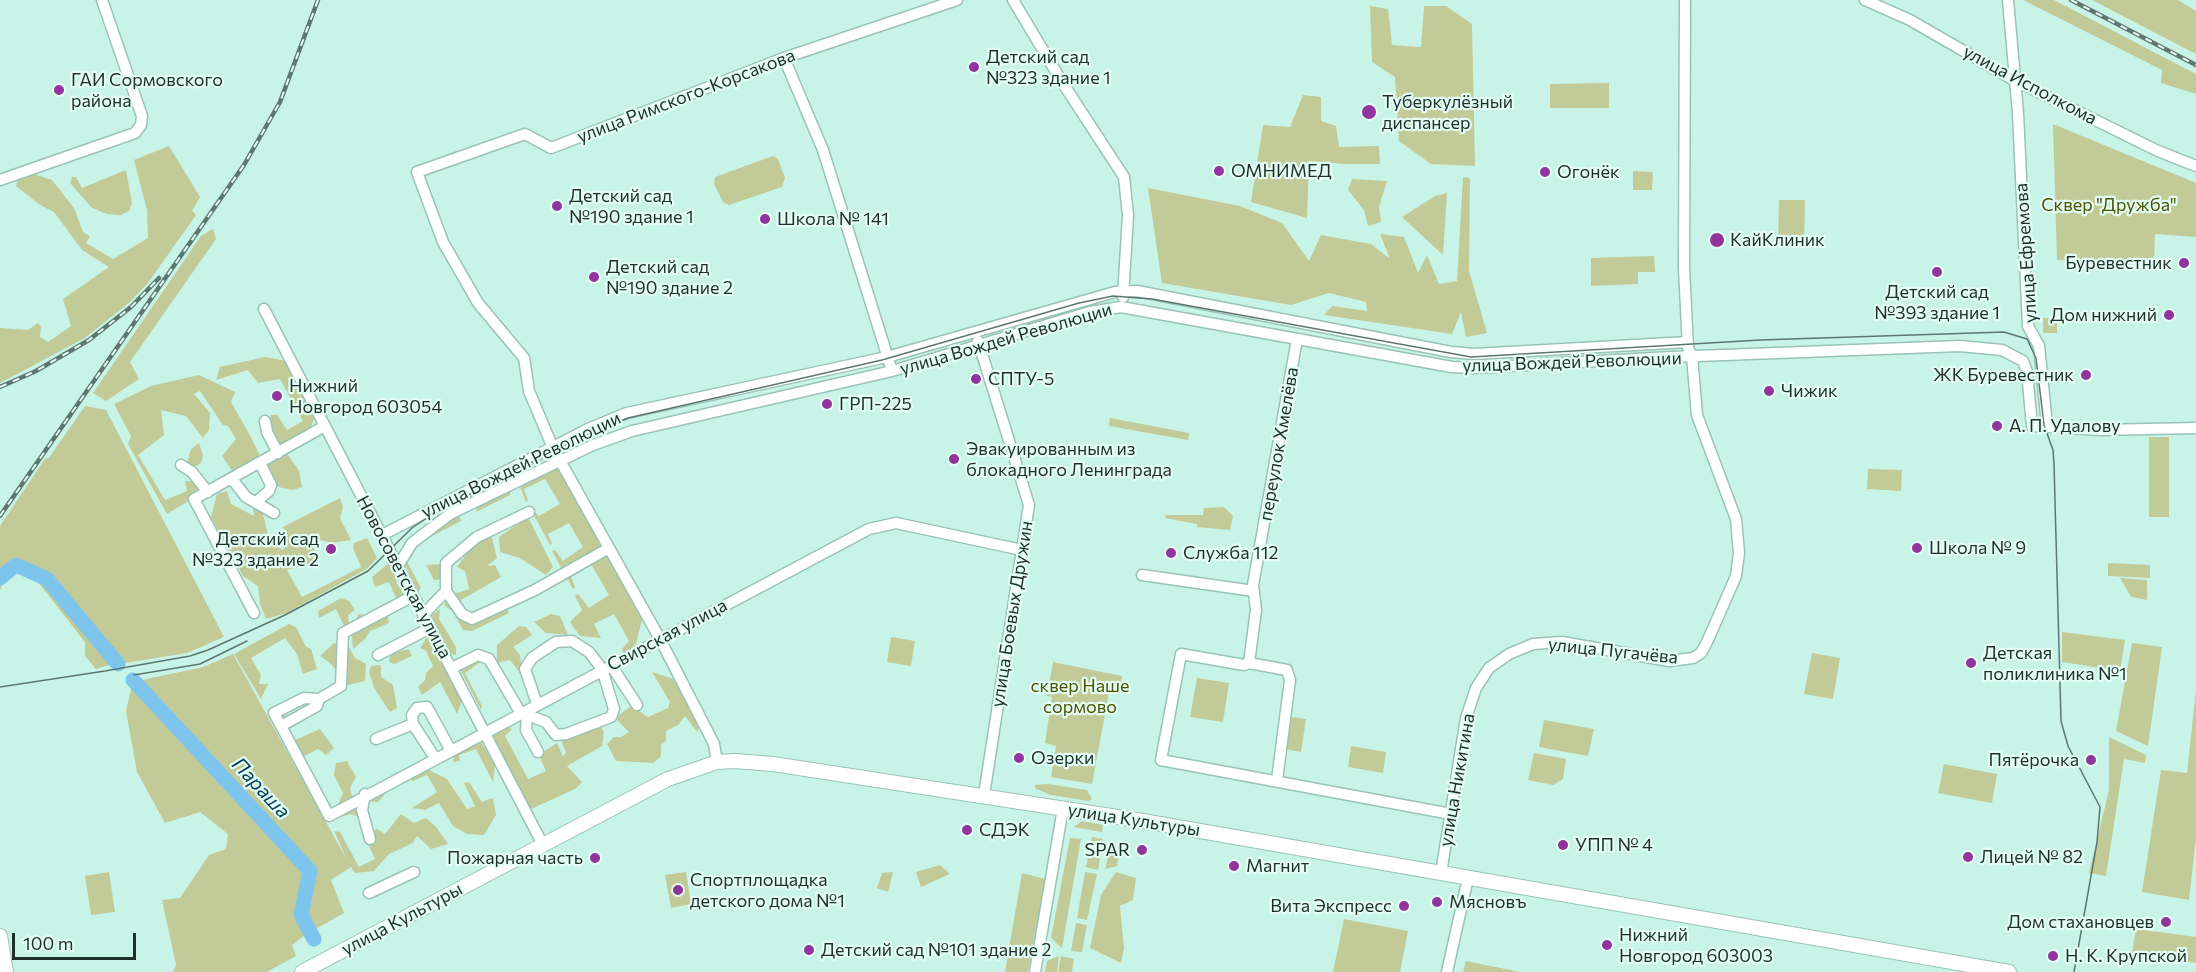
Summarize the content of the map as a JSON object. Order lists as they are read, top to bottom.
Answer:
{
  "streets": {
    "main road": ["улица Культуры"],
    "street": [
      "улица Исполкома",
      "улица Римского-Корсакова",
      "улица Ефремова",
      "улица Вождей Революции",
      "переулок Хмелёва",
      "Новосоветская улица",
      "улица Боевых Дружин",
      "Свирская улица",
      "улица Пугачёва",
      "улица Никитина"
    ]
  },
  "crossings": [
    ["улица Исполкома", "улица Ефремова"],
    ["улица Римского-Корсакова", "улица Вождей Революции"],
    ["улица Ефремова", "улица Вождей Революции"],
    ["улица Вождей Революции", "переулок Хмелёва"],
    ["улица Вождей Революции", "Новосоветская улица"],
    ["улица Вождей Революции", "улица Боевых Дружин"],
    ["улица Вождей Революции", "улица Пугачёва"],
    ["Новосоветская улица", "Свирская улица"],
    ["Новосоветская улица", "улица Культуры"],
    ["улица Боевых Дружин", "Свирская улица"],
    ["улица Боевых Дружин", "улица Культуры"],
    ["улица Пугачёва", "улица Никитина"],
    ["улица Никитина", "улица Культуры"]
  ],
  "water": ["Параша"],
  "parks": ["Сквер \"Дружба\"", "сквер Наше сормово"],
  "places": [
    "Детский сад №323 здание 1",
    "ГАИ Сормовского района",
    "Туберкулёзный диспансер",
    "ОМНИМЕД",
    "Огонёк",
    "Детский сад №190 здание 1",
    "Школа № 141",
    "КайКлиник",
    "Буревестник",
    "Детский сад №393 здание 1",
    "Детский сад №190 здание 2",
    "Дом нижний",
    "ЖК Буревестник",
    "СПТУ-5",
    "Чижик",
    "Нижний Новгород 603054",
    "ГРП-225",
    "А. П. Удалову",
    "Эвакуированным из блокадного Ленинграда",
    "Школа № 9",
    "Детский сад №323 здание 2",
    "Служба 112",
    "Детская поликлиника №1",
    "Озерки",
    "Пятёрочка",
    "СДЭК",
    "УПП № 4",
    "SPAR",
    "Лицей № 82",
    "Пожарная часть",
    "Магнит",
    "Спортплощадка детского дома №1",
    "Мясновъ",
    "Вита Экспресс",
    "Дом стахановцев",
    "Нижний Новгород 603003",
    "Детский сад №101 здание 2",
    "Н. К. Крупской"
  ],
  "scale_bar": "100 m"
}
